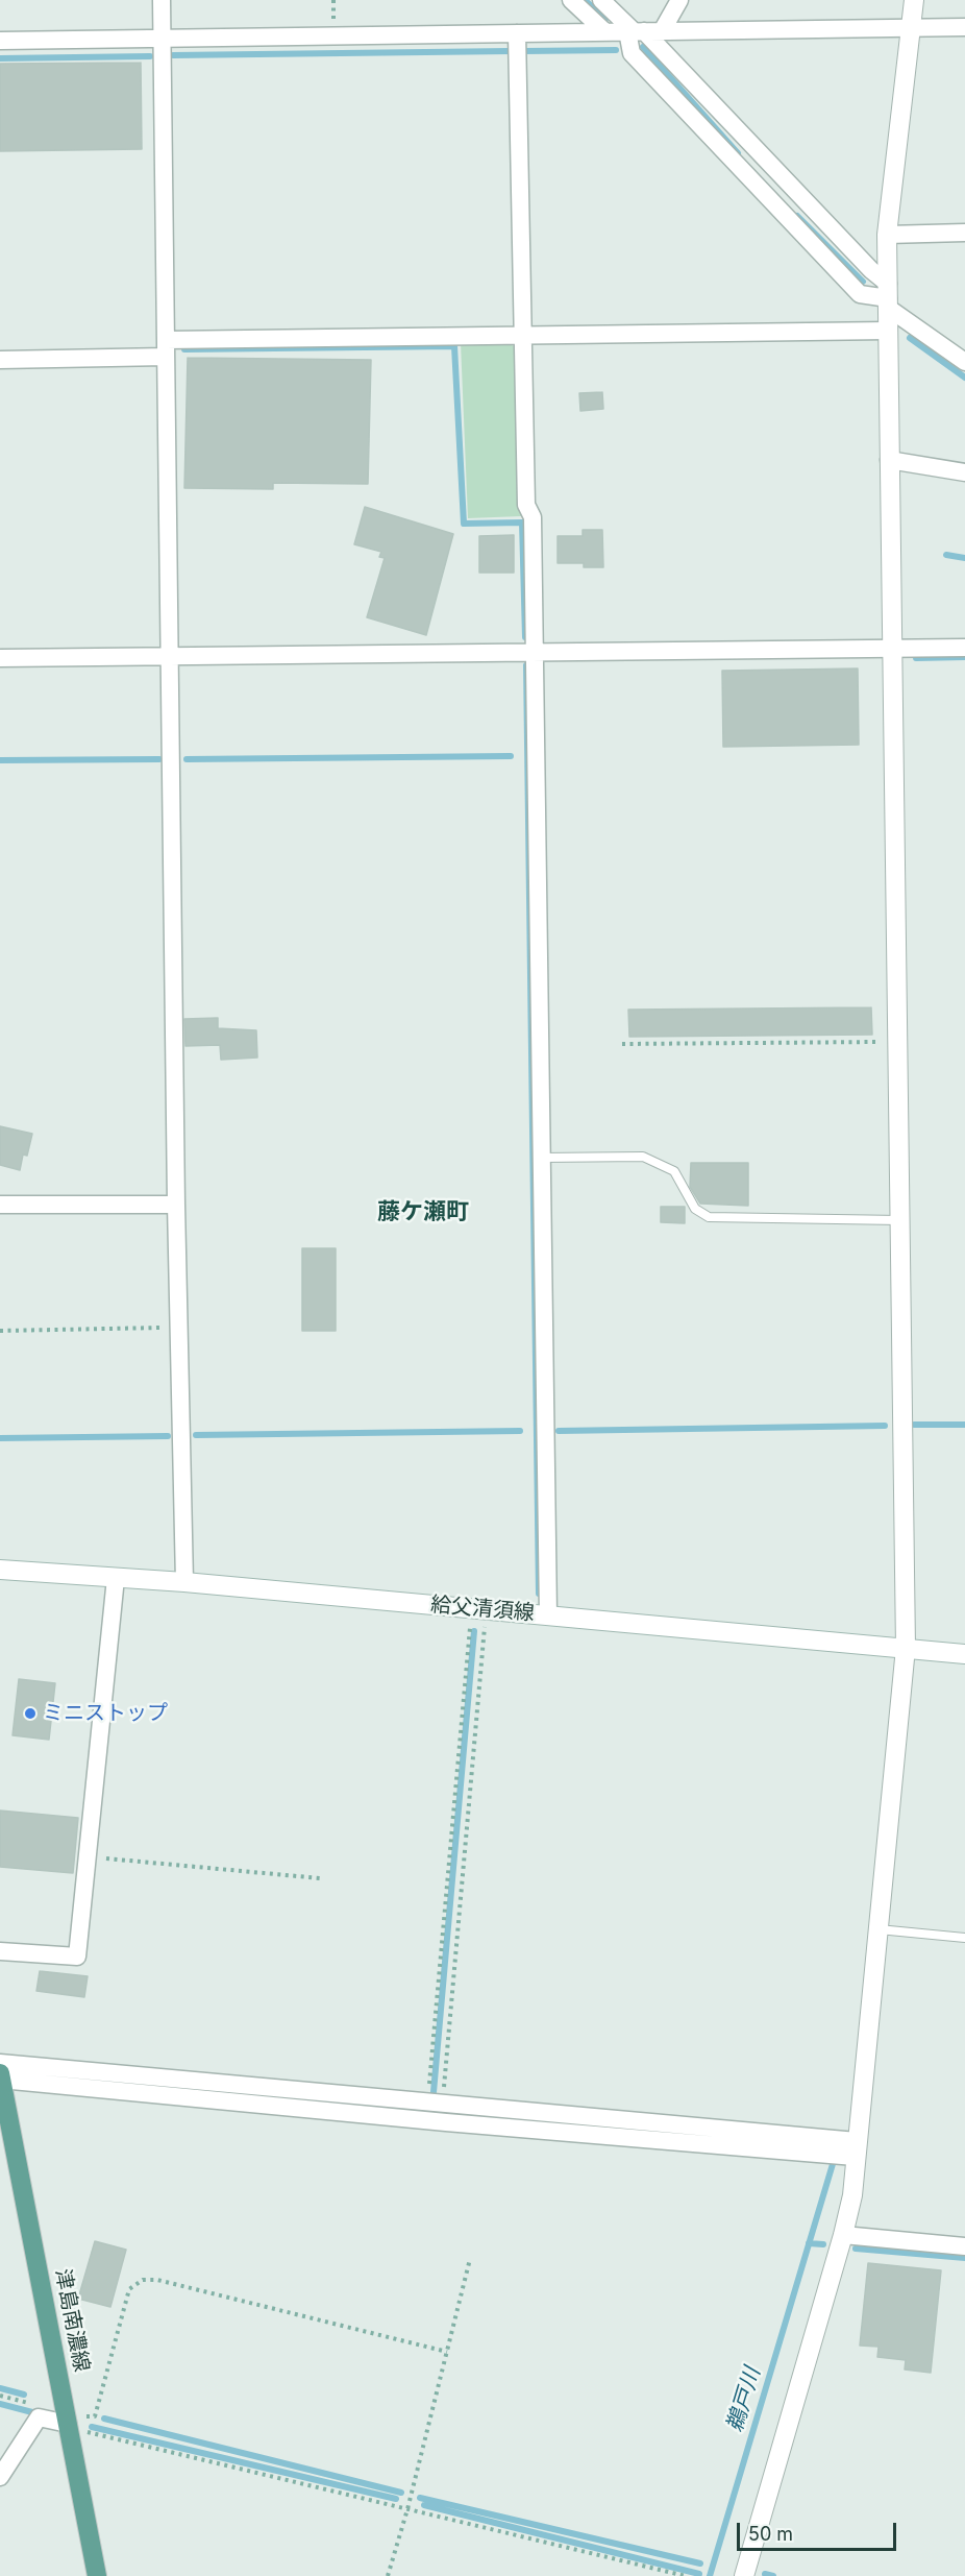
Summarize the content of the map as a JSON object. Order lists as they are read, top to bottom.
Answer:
{
  "streets": {
    "main road": ["津島南濃線"],
    "street": ["給父清須線"]
  },
  "districts": ["藤ケ瀬町"],
  "water": ["鵜戸川"],
  "places": ["ミニストップ"],
  "scale_bar": "50 m"
}
